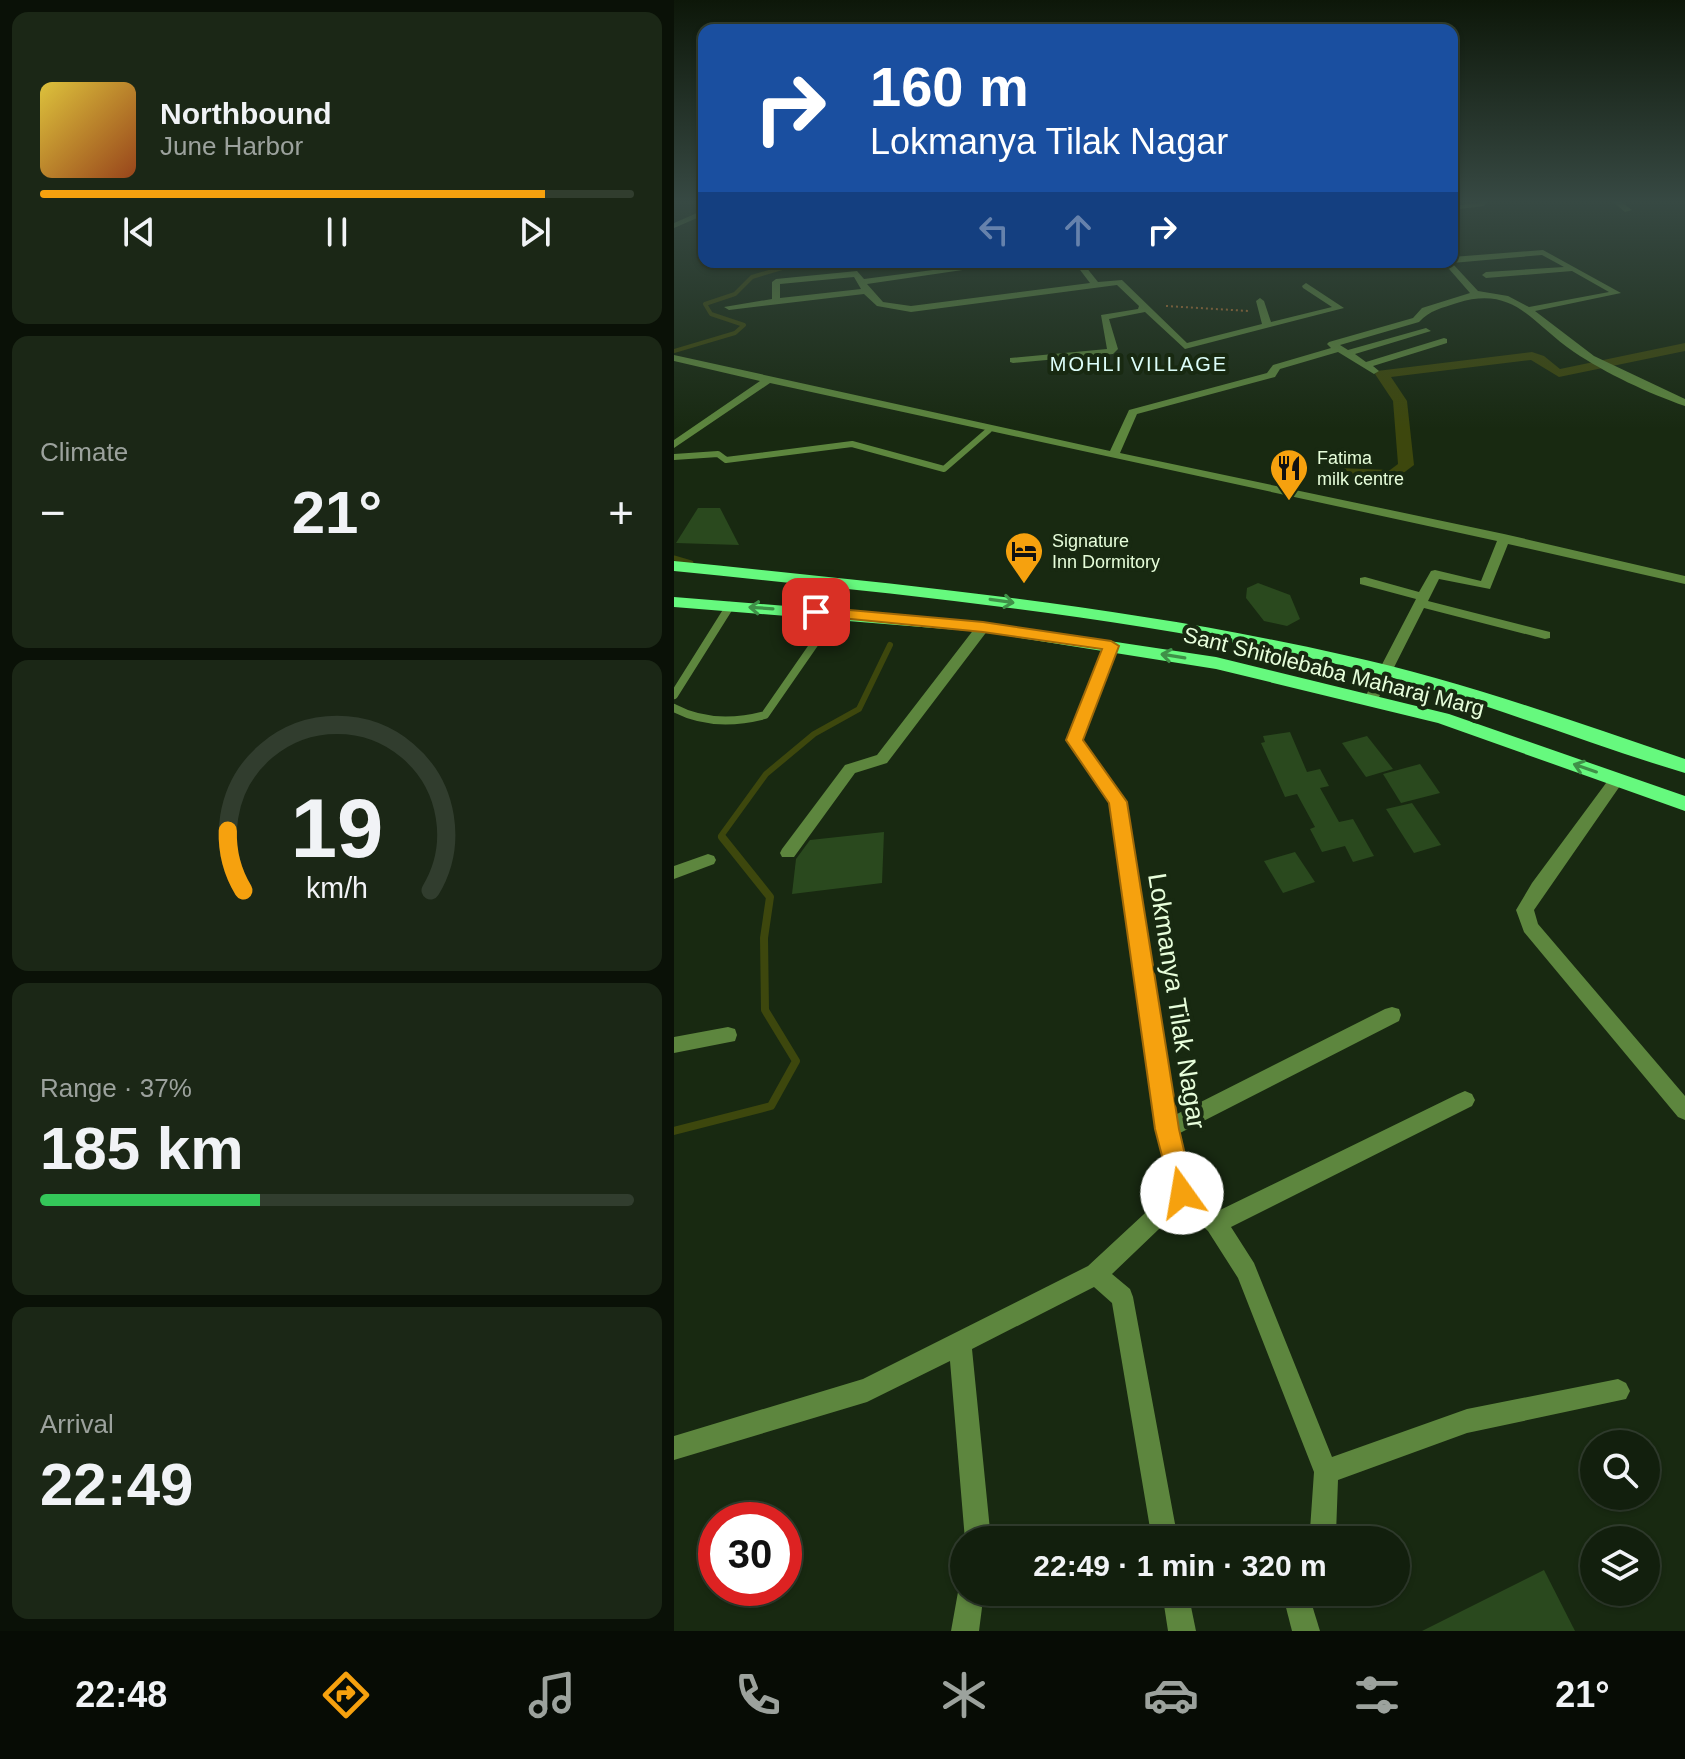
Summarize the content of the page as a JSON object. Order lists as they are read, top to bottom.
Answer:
{
  "streets": {
    "main road": ["Sant Shitolebaba Maharaj Marg"],
    "street": ["Lokmanya Tilak Nagar"]
  },
  "crossings": [
    ["Sant Shitolebaba Maharaj Marg", "Lokmanya Tilak Nagar"]
  ],
  "districts": ["MOHLI VILLAGE"],
  "places": {
    "restaurant": ["Fatima milk centre"],
    "hotel": ["Signature Inn Dormitory"]
  },
  "page": {
    "turn": ["160 m", "Lokmanya Tilak Nagar"],
    "song": ["Northbound", "June Harbor"],
    "tile": [
      "Climate",
      ["Range · 37%", "185 km"],
      ["Arrival", "22:49"]
    ],
    "heat": ["−", "21°", "+"],
    "limit": "30",
    "trip": "22:49 · 1 min · 320 m",
    "tabs": ["22:48", "21°"],
    "gauge": ["19", "km/h"]
  }
}
